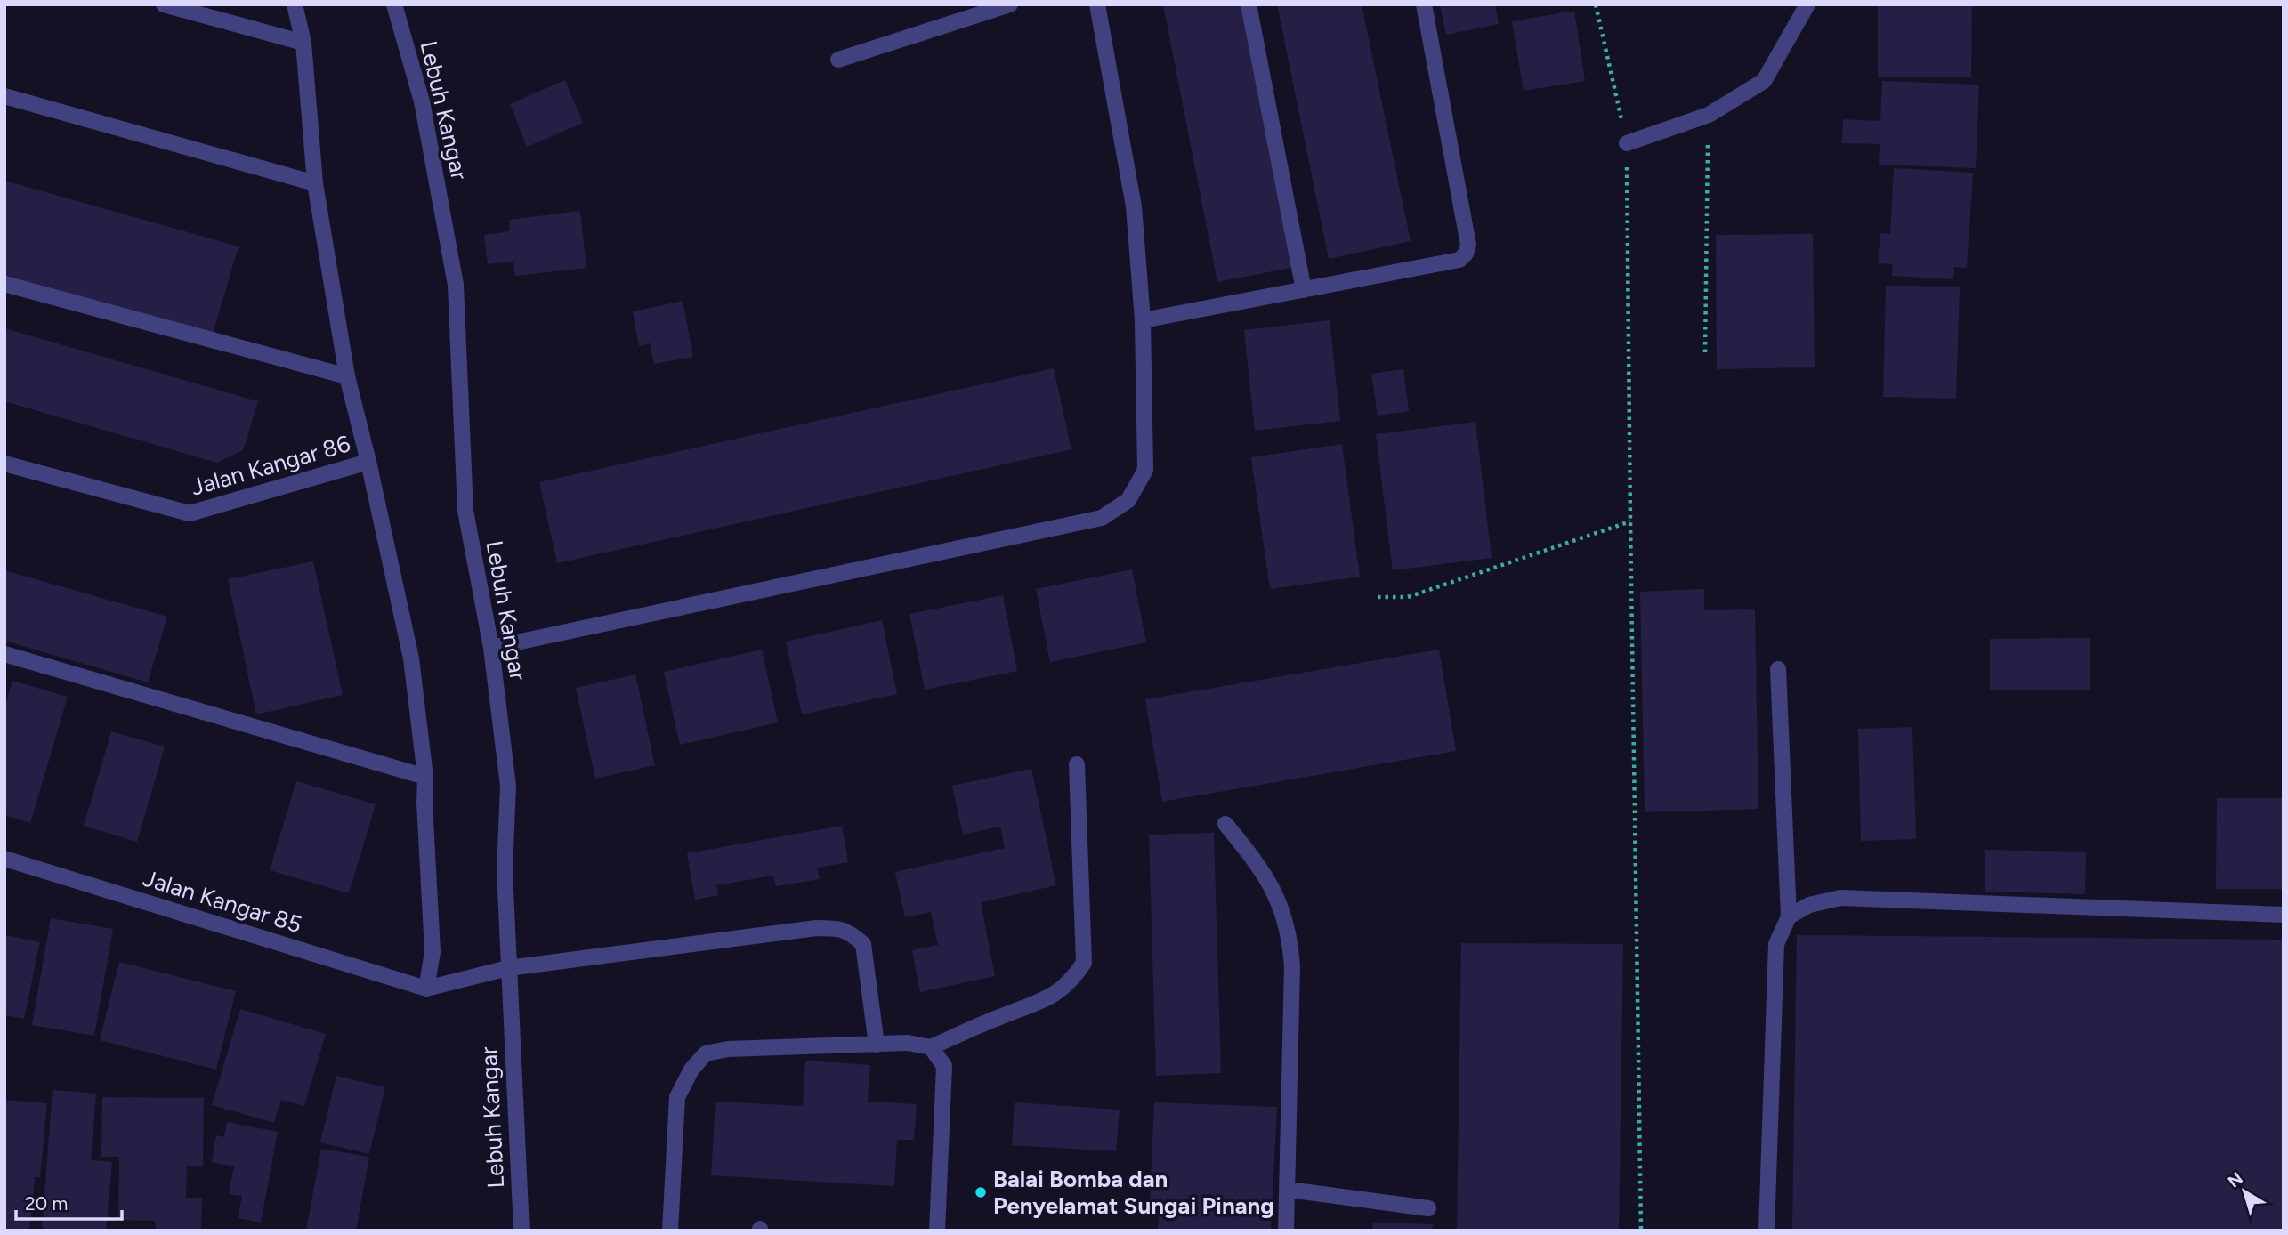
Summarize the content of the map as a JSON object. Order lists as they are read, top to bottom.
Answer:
{
  "streets": {
    "street": ["Lebuh Kangar", "Jalan Kangar 86", "Jalan Kangar 85"]
  },
  "places": ["Balai Bomba dan Penyelamat Sungai Pinang"],
  "scale_bar": "20 m",
  "north": "top left"
}
